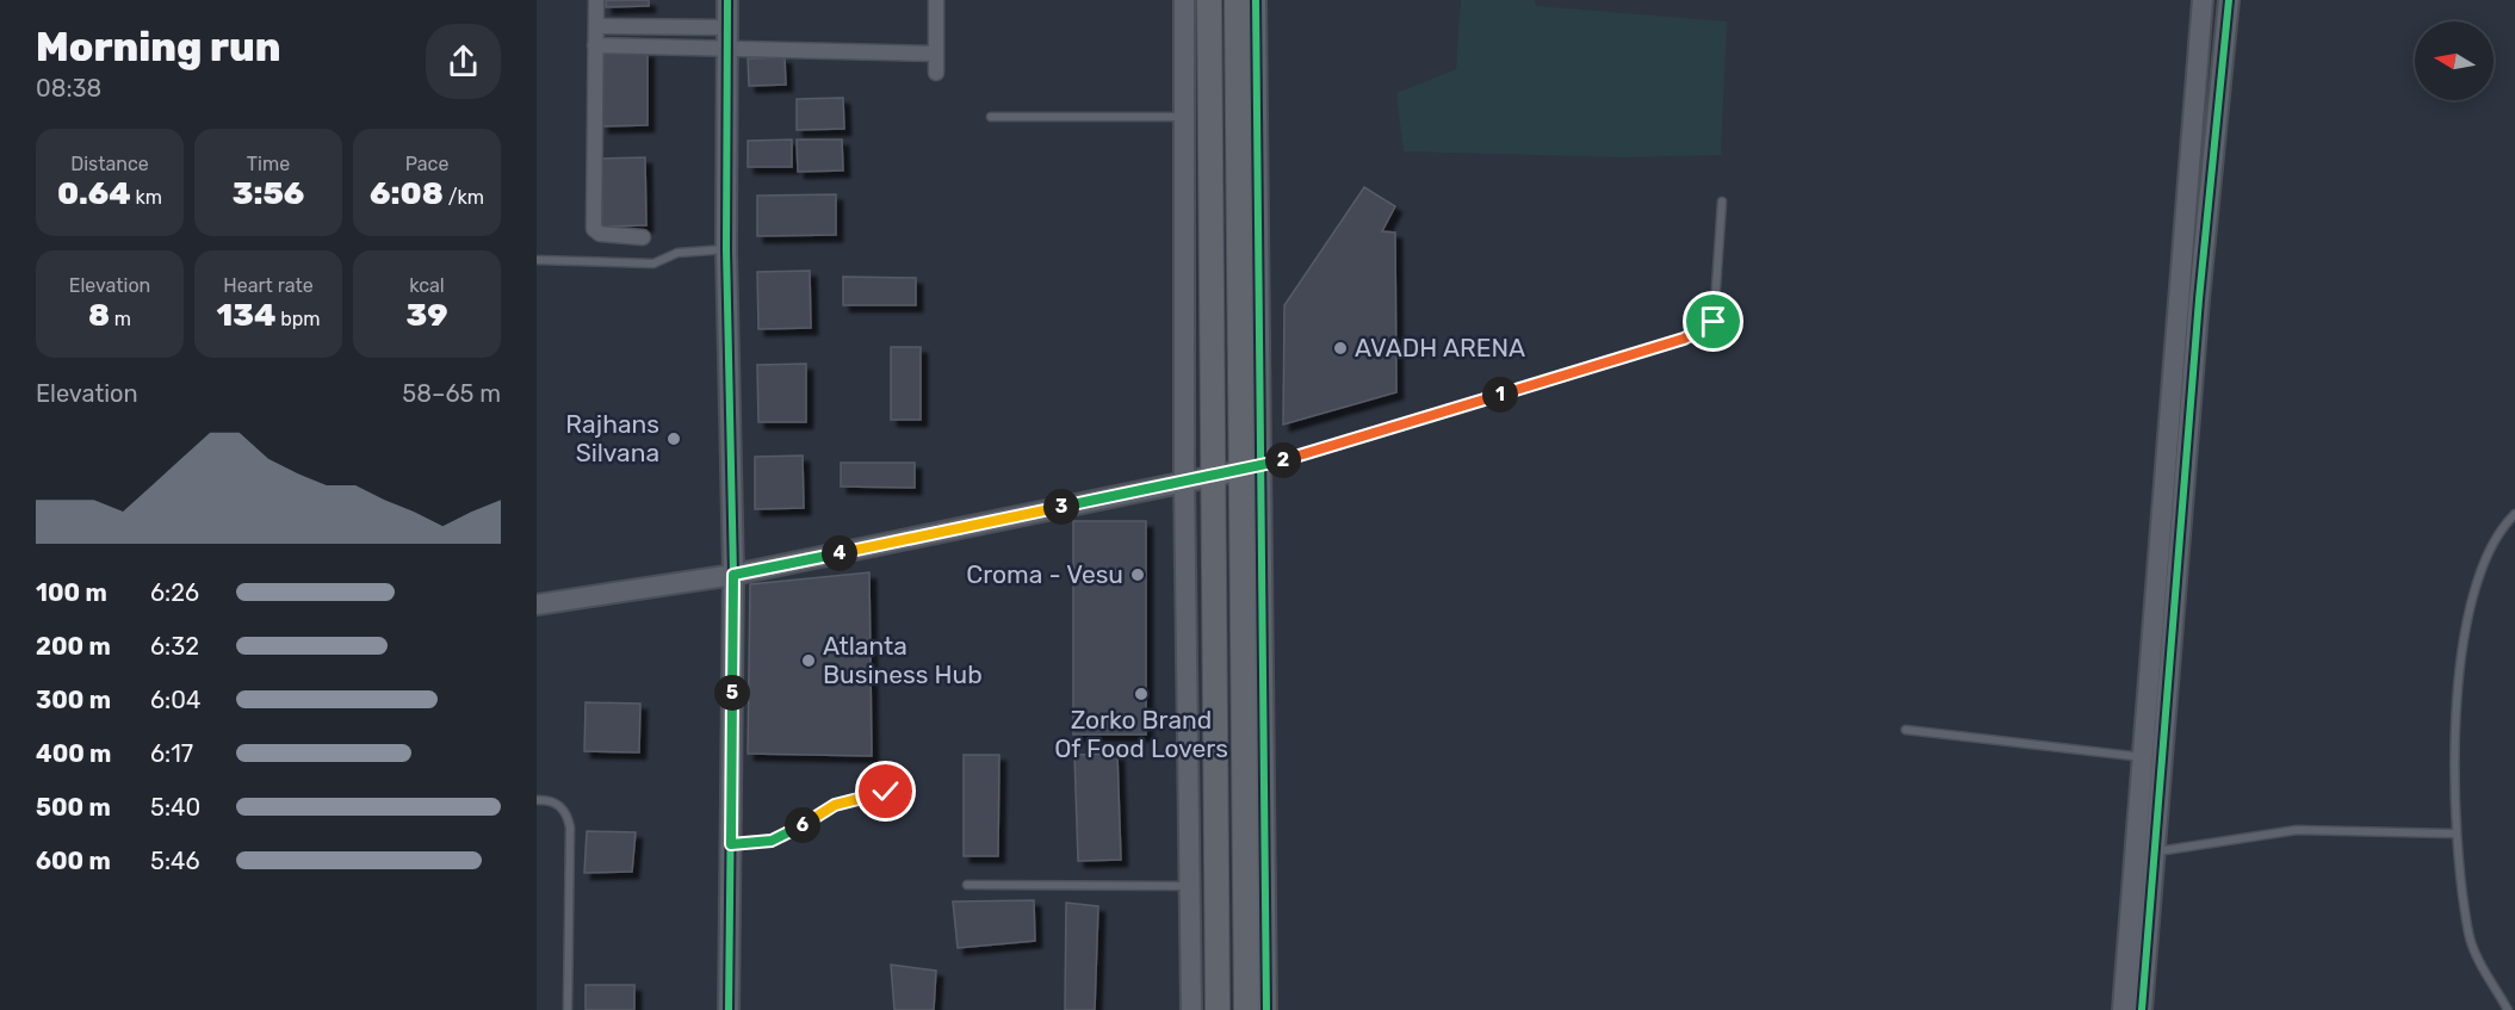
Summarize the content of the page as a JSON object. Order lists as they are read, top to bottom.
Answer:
{
  "places": [
    "AVADH ARENA",
    "Rajhans Silvana",
    "Croma - Vesu",
    "Atlanta Business Hub",
    "Zorko Brand Of Food Lovers"
  ],
  "north": "left",
  "page": {
    "heading": ["Morning run", "08:38"],
    "stats": [
      ["Distance", "0.64 km"],
      ["Time", "3:56"],
      ["Pace", "6:08 /km"],
      ["Elevation", "8 m"],
      ["Heart rate", "134 bpm"],
      ["kcal", "39"]
    ],
    "chart": ["Elevation", "58–65 m"],
    "pins": [
      "1",
      "2",
      "3",
      "4",
      "5",
      "6"
    ],
    "list": [
      {
        "name": "100 m",
        "note": "6:26"
      },
      {
        "name": "200 m",
        "note": "6:32"
      },
      {
        "name": "300 m",
        "note": "6:04"
      },
      {
        "name": "400 m",
        "note": "6:17"
      },
      {
        "name": "500 m",
        "note": "5:40"
      },
      {
        "name": "600 m",
        "note": "5:46"
      }
    ]
  }
}
